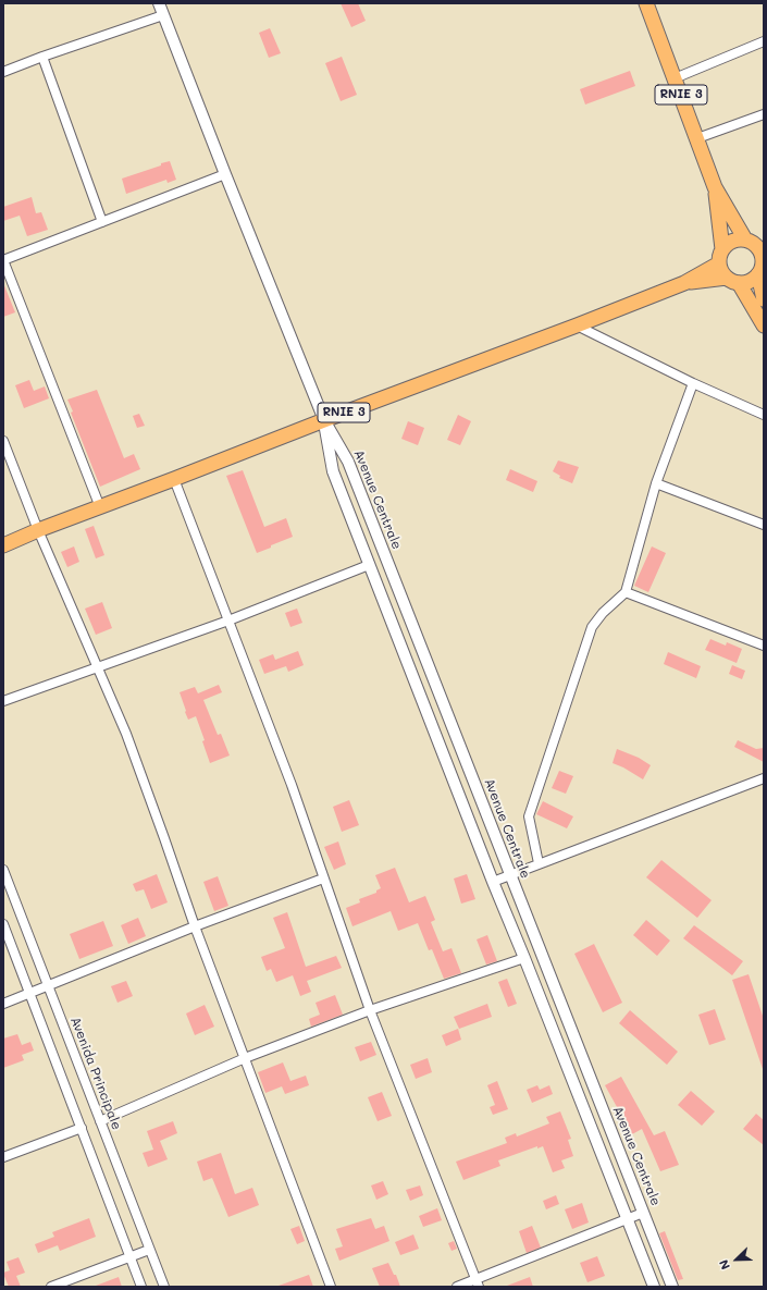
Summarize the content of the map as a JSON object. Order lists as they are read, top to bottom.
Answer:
{
  "streets": {
    "main road": ["RNIE 3"],
    "street": ["Avenue Centrale", "Avenida Principale"]
  },
  "crossings": [
    ["RNIE 3", "Avenue Centrale"]
  ],
  "north": "bottom left"
}
